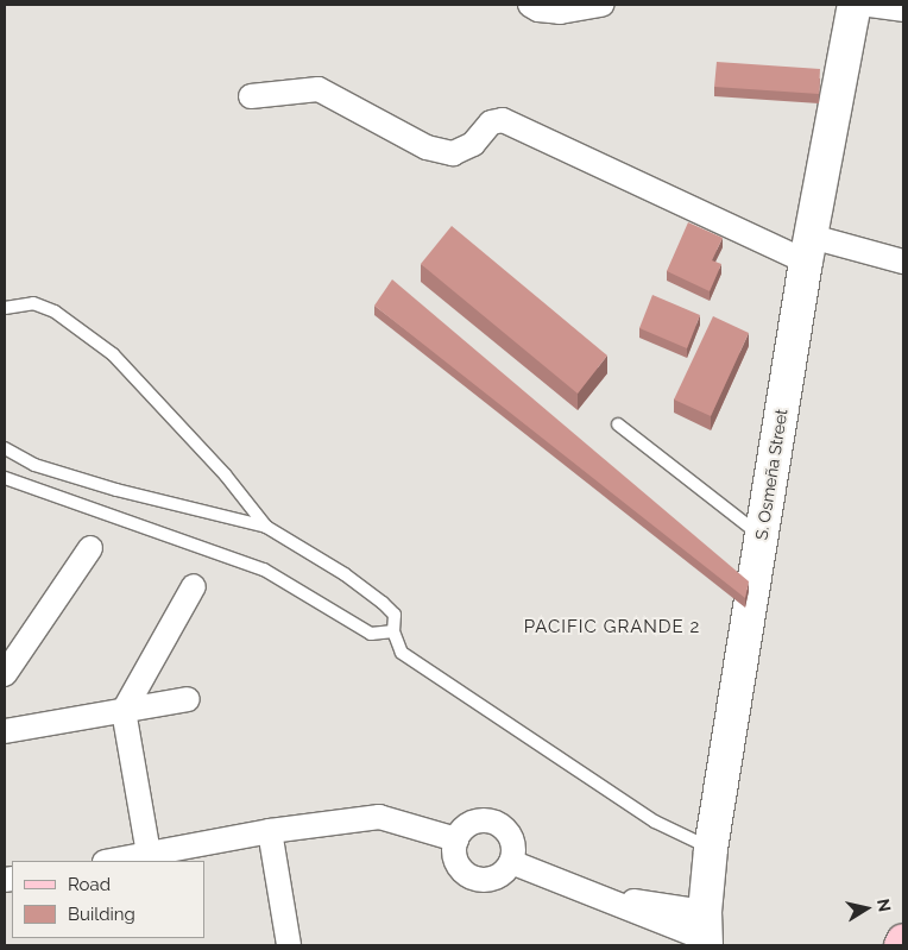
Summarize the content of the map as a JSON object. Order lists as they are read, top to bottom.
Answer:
{
  "streets": {
    "street": ["S. Osmeña Street"]
  },
  "districts": ["PACIFIC GRANDE 2"],
  "legend": ["Road", "Building"],
  "north": "right"
}
